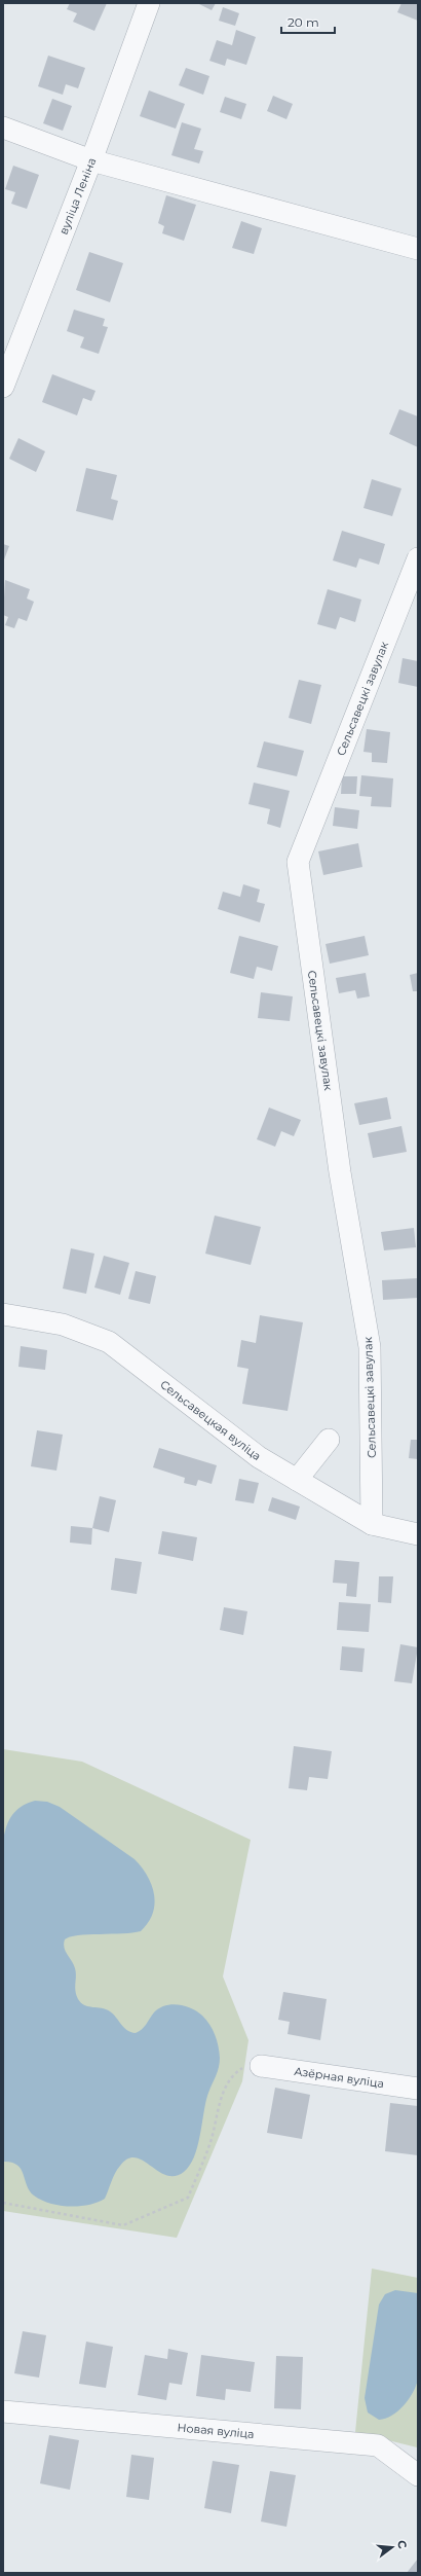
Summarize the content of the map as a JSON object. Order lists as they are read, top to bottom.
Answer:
{
  "streets": {
    "street": [
      "вуліца Леніна",
      "Сельсавецкі завулак",
      "Сельсавецкая вуліца",
      "Азёрная вуліца",
      "Новая вуліца"
    ]
  },
  "crossings": [
    ["Сельсавецкі завулак", "Сельсавецкая вуліца"]
  ],
  "scale_bar": "20 m",
  "north": "right"
}
